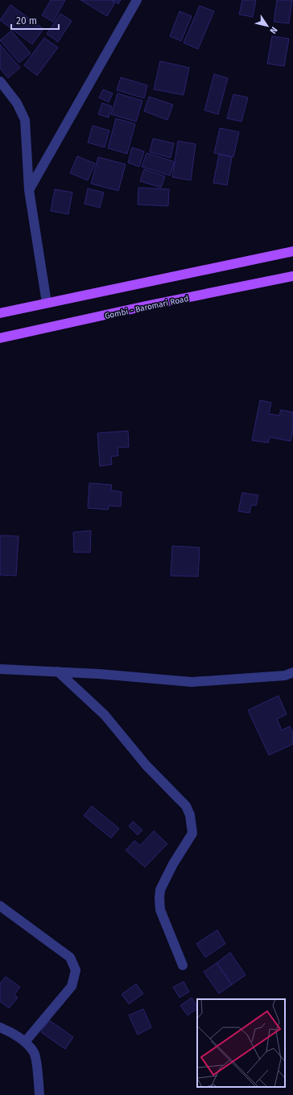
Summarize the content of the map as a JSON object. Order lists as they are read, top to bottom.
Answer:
{
  "streets": {
    "main road": ["Gombi - Baromari Road"]
  },
  "scale_bar": "20 m",
  "north": "bottom right"
}
